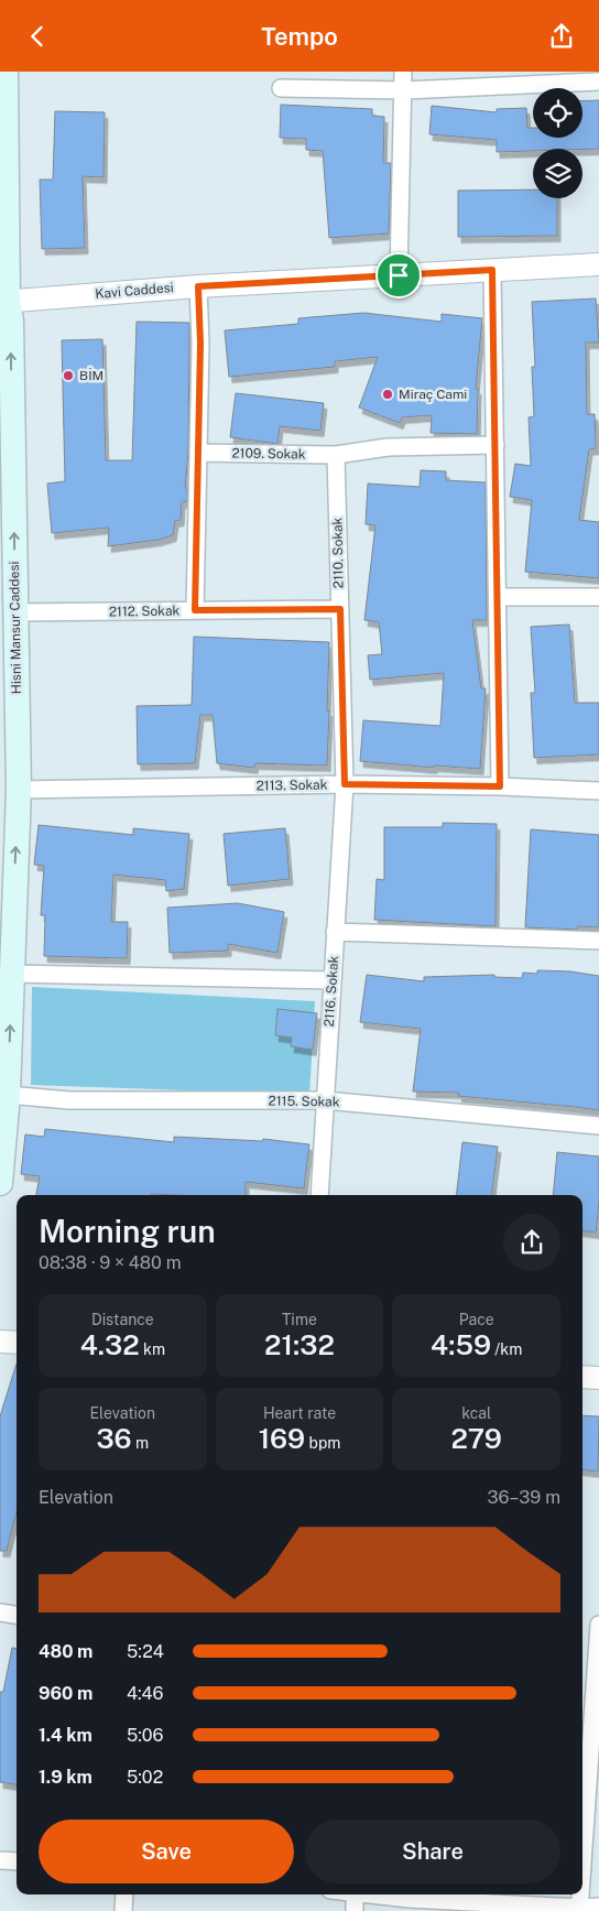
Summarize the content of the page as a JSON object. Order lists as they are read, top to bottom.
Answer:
{
  "streets": {
    "main road": ["Hisni Mansur Caddesi"],
    "street": [
      "Kavi Caddesi",
      "2109. Sokak",
      "2110. Sokak",
      "2112. Sokak",
      "2113. Sokak",
      "2116. Sokak",
      "2115. Sokak"
    ]
  },
  "crossings": [
    ["Kavi Caddesi", "Hisni Mansur Caddesi"],
    ["2109. Sokak", "2110. Sokak"],
    ["2110. Sokak", "2112. Sokak"],
    ["2110. Sokak", "2113. Sokak"],
    ["2110. Sokak", "2116. Sokak"],
    ["2112. Sokak", "Hisni Mansur Caddesi"],
    ["Hisni Mansur Caddesi", "2113. Sokak"],
    ["Hisni Mansur Caddesi", "2115. Sokak"],
    ["2113. Sokak", "2116. Sokak"],
    ["2116. Sokak", "2115. Sokak"]
  ],
  "one_way": ["Hisni Mansur Caddesi"],
  "places": ["BİM", "Miraç Cami"],
  "page": {
    "header": "Tempo",
    "heading": ["Morning run", "08:38 · 9 × 480 m"],
    "stats": [
      ["Distance", "4.32 km"],
      ["Time", "21:32"],
      ["Pace", "4:59 /km"],
      ["Elevation", "36 m"],
      ["Heart rate", "169 bpm"],
      ["kcal", "279"]
    ],
    "chart": ["Elevation", "36–39 m"],
    "list": [
      {
        "name": "480 m",
        "note": "5:24"
      },
      {
        "name": "960 m",
        "note": "4:46"
      },
      {
        "name": "1.4 km",
        "note": "5:06"
      },
      {
        "name": "1.9 km",
        "note": "5:02"
      }
    ],
    "buttons": ["Save", "Share"]
  }
}
